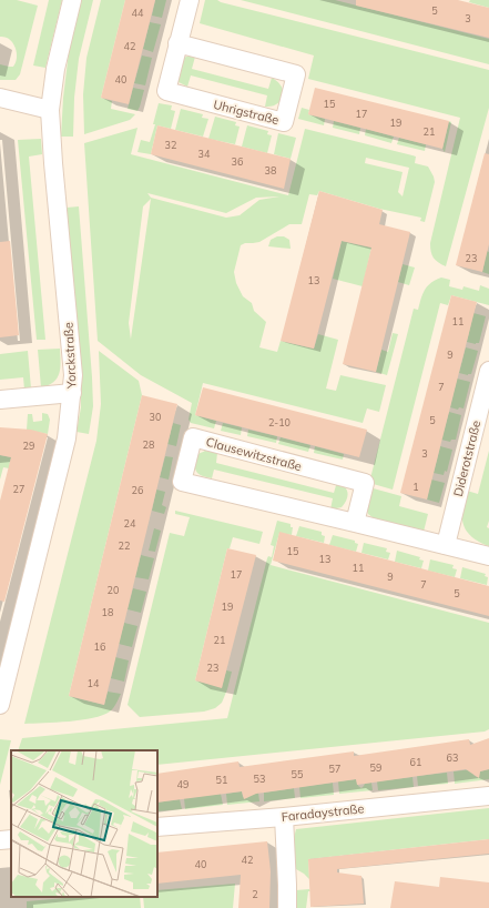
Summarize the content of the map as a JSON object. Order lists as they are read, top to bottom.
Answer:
{
  "streets": {
    "street": [
      "Uhrigstraße",
      "Yorckstraße",
      "Clausewitzstraße",
      "Diderotstraße",
      "Faradaystraße"
    ]
  },
  "crossings": [
    ["Clausewitzstraße", "Diderotstraße"]
  ],
  "house_numbers": [
    "5",
    "44",
    "3",
    "42",
    "40",
    "15",
    "17",
    "19",
    "21",
    "32",
    "34",
    "36",
    "38",
    "23",
    "13",
    "11",
    "9",
    "7",
    "30",
    "5",
    "2-10",
    "28",
    "29",
    "3",
    "1",
    "27",
    "26",
    "24",
    "22",
    "15",
    "13",
    "11",
    "17",
    "9",
    "7",
    "20",
    "5",
    "19",
    "18",
    "21",
    "16",
    "23",
    "14",
    "63",
    "61",
    "59",
    "57",
    "55",
    "53",
    "51",
    "49",
    "42",
    "40",
    "2"
  ]
}
